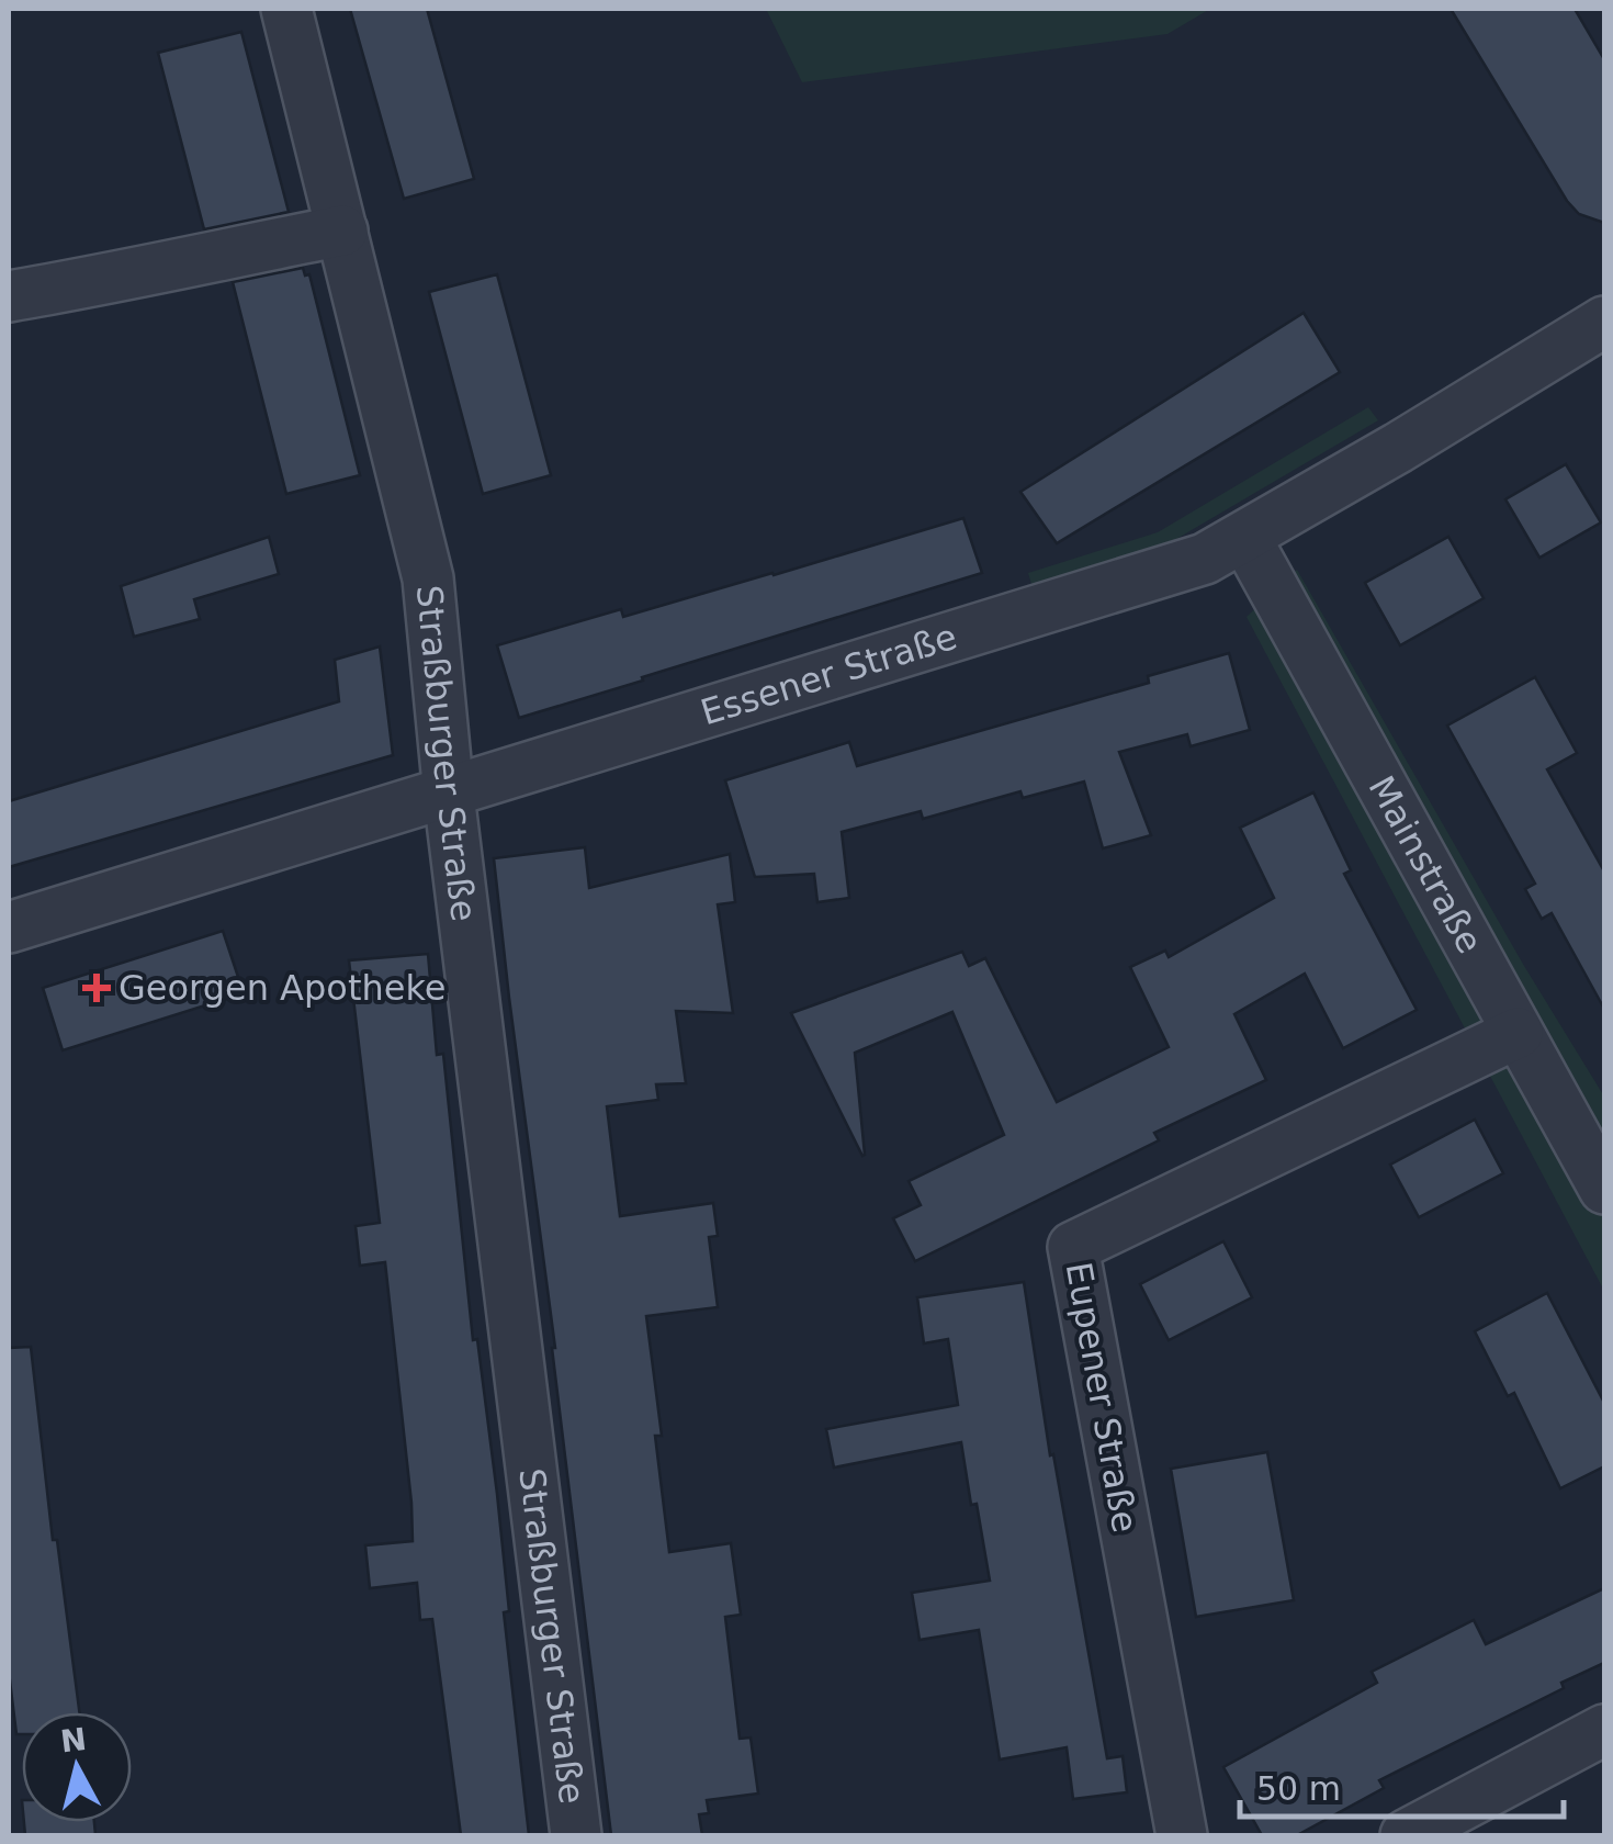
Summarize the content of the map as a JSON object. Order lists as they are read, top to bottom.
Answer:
{
  "streets": {
    "street": [
      "Essener Straße",
      "Straßburger Straße",
      "Mainstraße",
      "Eupener Straße"
    ]
  },
  "crossings": [
    ["Essener Straße", "Straßburger Straße"],
    ["Essener Straße", "Mainstraße"],
    ["Mainstraße", "Eupener Straße"]
  ],
  "places": {
    "health": ["Georgen Apotheke"]
  },
  "scale_bar": "50 m",
  "north": "top"
}
